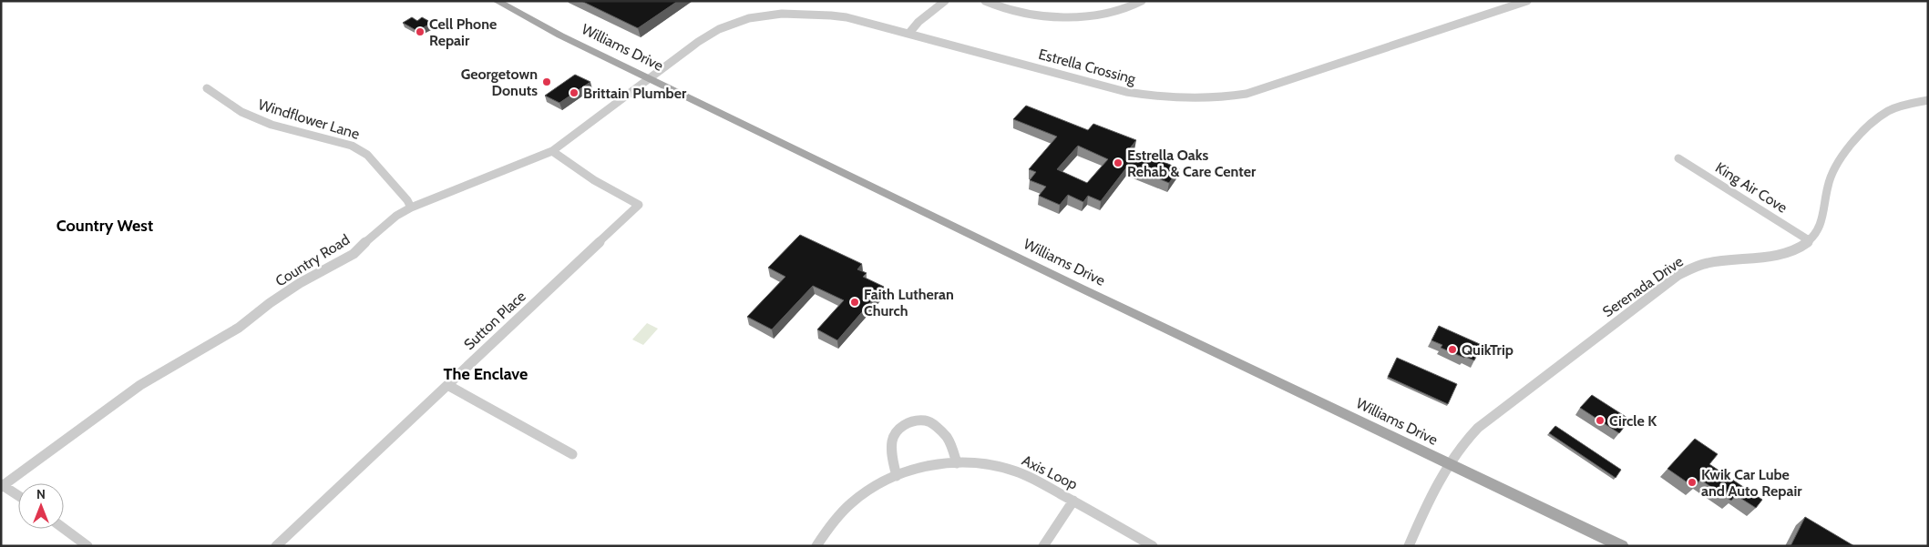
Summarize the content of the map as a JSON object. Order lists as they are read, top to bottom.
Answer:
{
  "streets": {
    "main road": ["Williams Drive"],
    "street": [
      "Estrella Crossing",
      "Windflower Lane",
      "King Air Cove",
      "Country Road",
      "Serenada Drive",
      "Sutton Place",
      "Axis Loop"
    ]
  },
  "crossings": [
    ["Williams Drive", "Estrella Crossing"],
    ["Williams Drive", "Country Road"],
    ["Williams Drive", "Serenada Drive"],
    ["Estrella Crossing", "Country Road"],
    ["Windflower Lane", "Country Road"],
    ["King Air Cove", "Serenada Drive"],
    ["Country Road", "Sutton Place"]
  ],
  "districts": ["Country West", "The Enclave"],
  "places": [
    "Cell Phone Repair",
    "Georgetown Donuts",
    "Brittain Plumber",
    "Estrella Oaks Rehab & Care Center",
    "Faith Lutheran Church",
    "QuikTrip",
    "Circle K",
    "Kwik Car Lube and Auto Repair"
  ],
  "north": "top"
}
